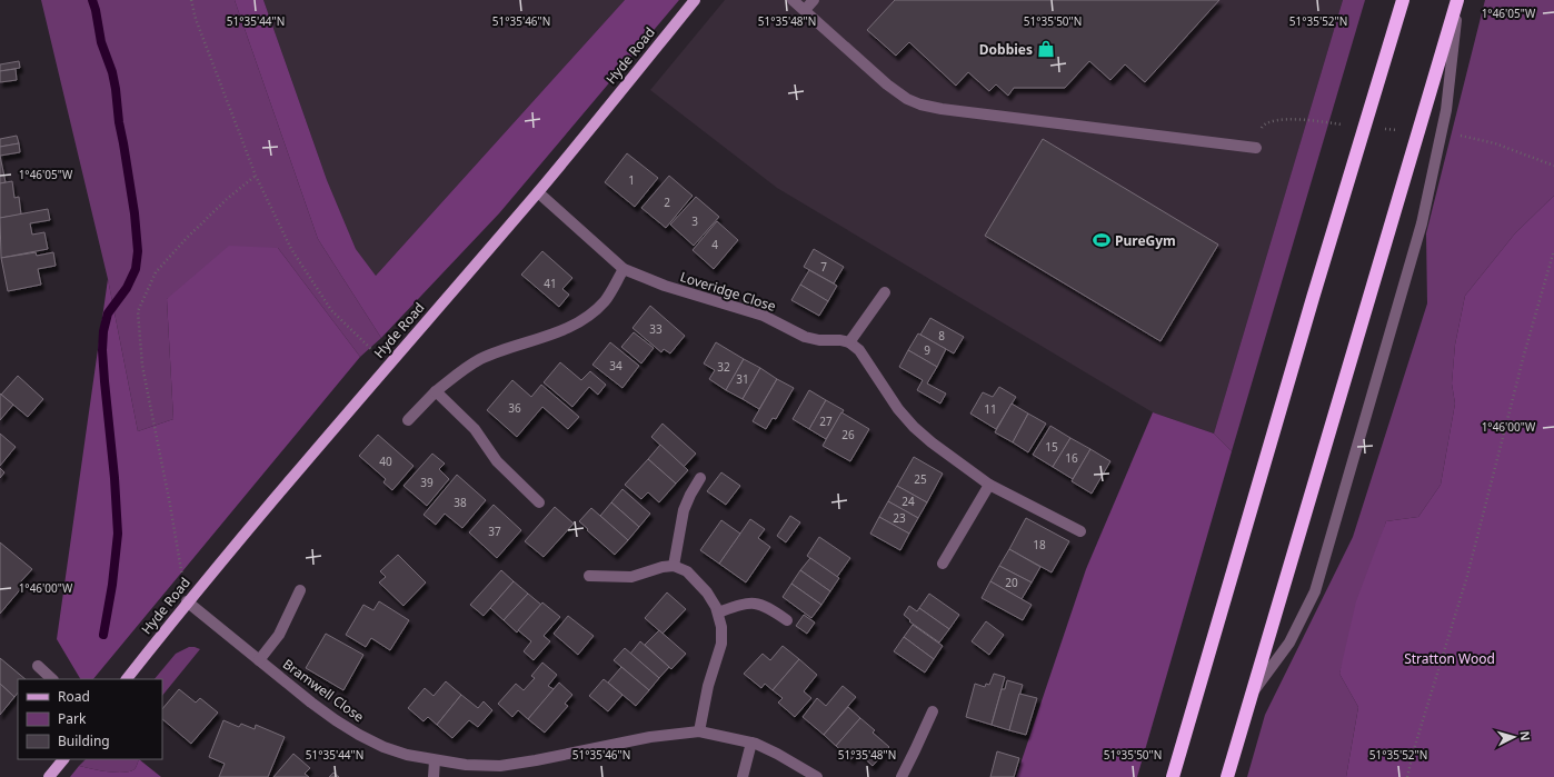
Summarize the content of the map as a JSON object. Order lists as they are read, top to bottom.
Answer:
{
  "streets": {
    "main road": ["Hyde Road"],
    "street": ["Loveridge Close", "Bramwell Close"]
  },
  "crossings": [
    ["Hyde Road", "Loveridge Close"],
    ["Hyde Road", "Bramwell Close"]
  ],
  "parks": ["Stratton Wood"],
  "places": {
    "shop": ["Dobbies"],
    "sports": ["PureGym"]
  },
  "house_numbers": [
    "1",
    "2",
    "3",
    "4",
    "7",
    "41",
    "33",
    "8",
    "9",
    "34",
    "32",
    "31",
    "36",
    "11",
    "27",
    "26",
    "15",
    "16",
    "40",
    "25",
    "39",
    "24",
    "38",
    "23",
    "37",
    "18",
    "20"
  ],
  "legend": ["Road", "Park", "Building"],
  "north": "right",
  "coordinates": [
    "1°46'05\"W",
    "51°35'44\"N",
    "51°35'46\"N",
    "51°35'48\"N",
    "51°35'50\"N",
    "51°35'52\"N",
    "1°46'00\"W"
  ]
}
